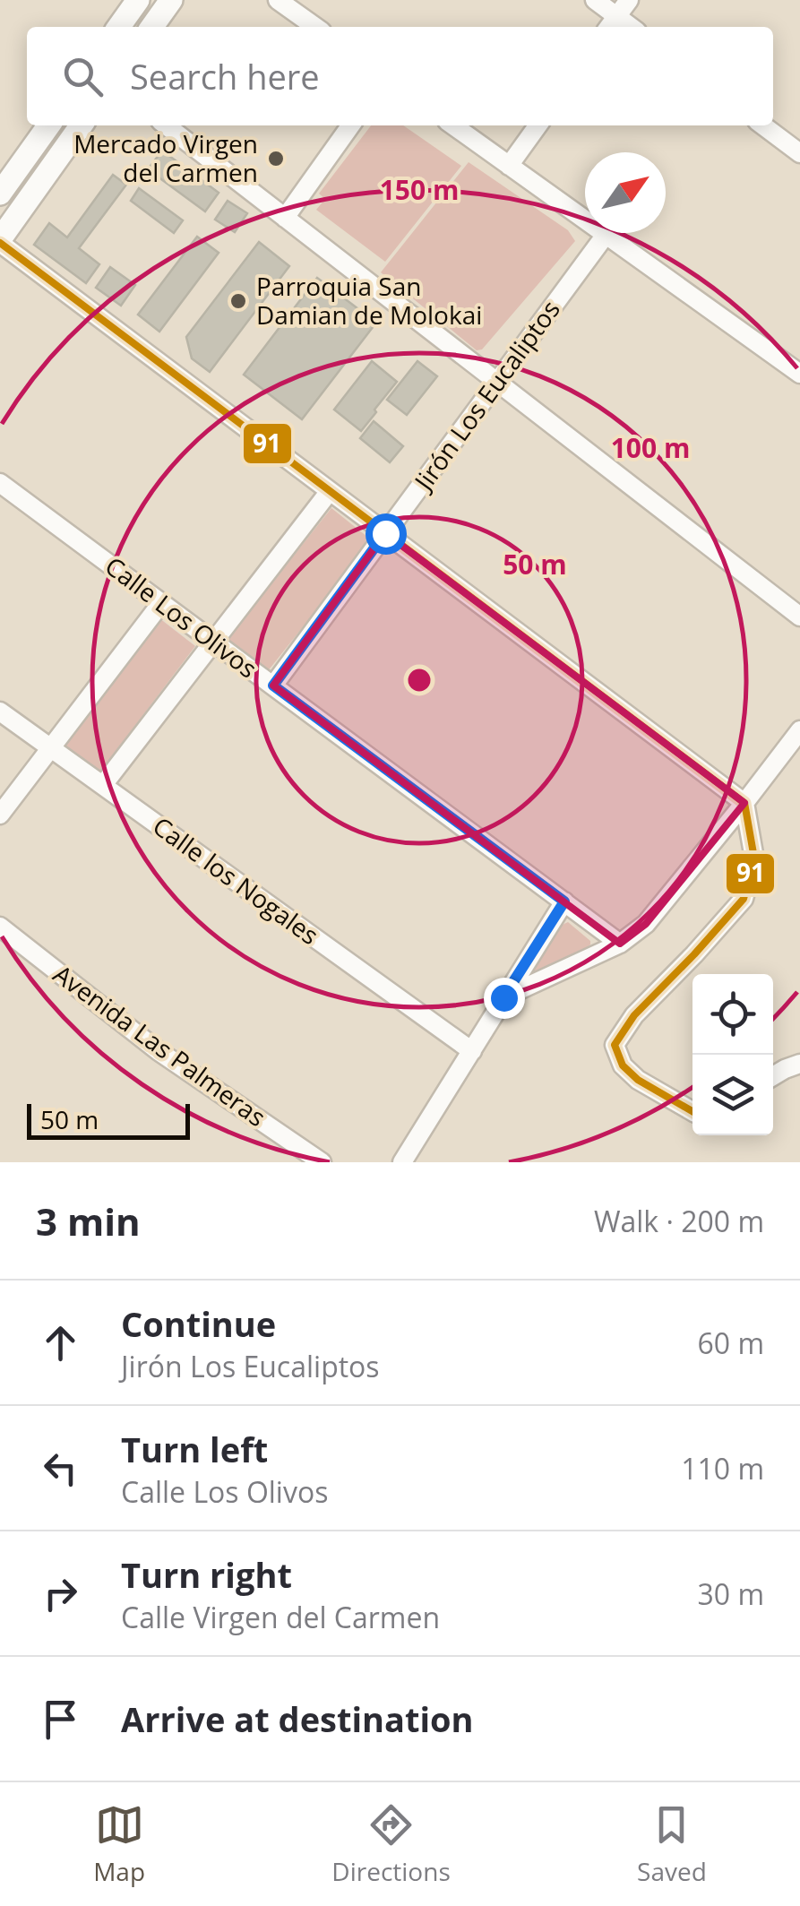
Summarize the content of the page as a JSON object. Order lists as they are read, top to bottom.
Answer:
{
  "streets": {
    "street": [
      "Jirón Los Eucaliptos",
      "Calle Los Olivos",
      "Calle los Nogales",
      "Avenida Las Palmeras"
    ]
  },
  "crossings": [
    ["Jirón Los Eucaliptos", "Calle Los Olivos"]
  ],
  "places": ["Mercado Virgen del Carmen", "Parroquia San Damian de Molokai"],
  "lines": ["transit line 91"],
  "scale_bar": "50 m",
  "north": "top right",
  "page": {
    "search": "Search here",
    "scale": "50 m",
    "heading": ["3 min", "Walk · 200 m"],
    "list": [
      ["Continue", "Jirón Los Eucaliptos", "60 m"],
      ["Turn left", "Calle Los Olivos", "110 m"],
      ["Turn right", "Calle Virgen del Carmen", "30 m"],
      "Arrive at destination"
    ],
    "nav": ["Map", "Directions", "Saved"]
  },
  "rings": ["150 m", "100 m", "50 m"]
}
